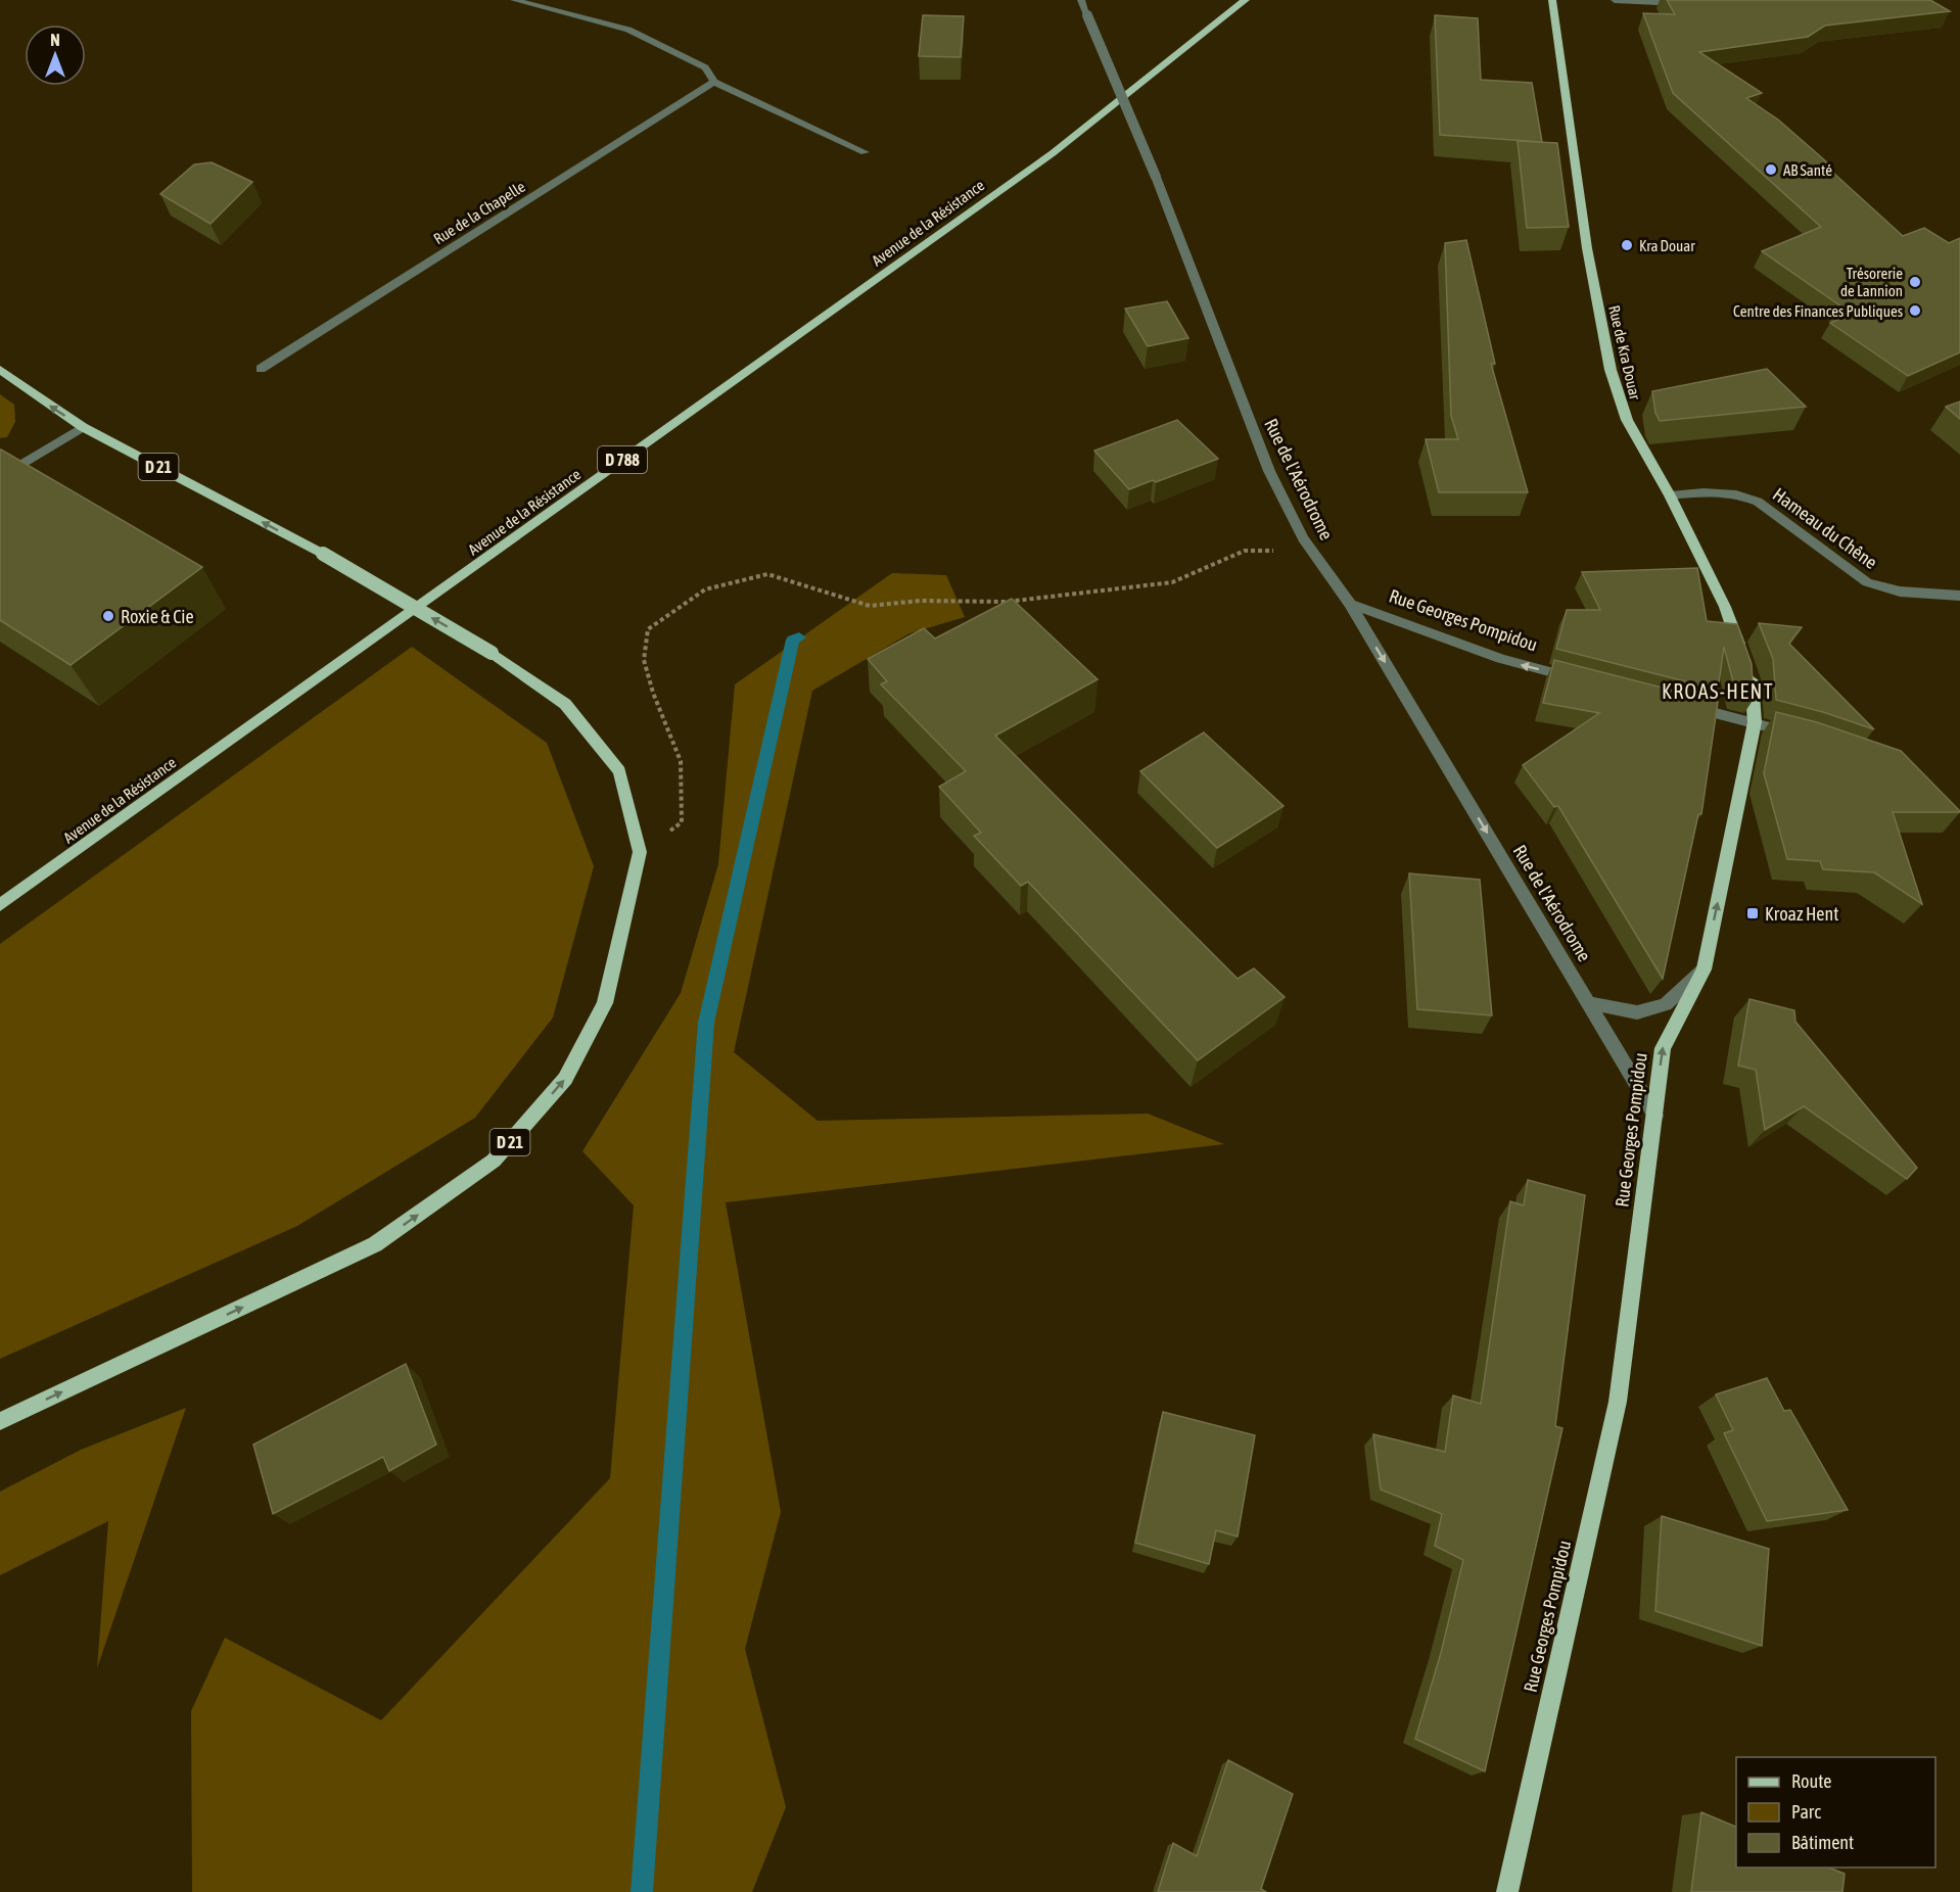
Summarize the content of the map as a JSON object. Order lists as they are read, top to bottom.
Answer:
{
  "streets": {
    "main road": [
      "Avenue de la Résistance",
      "Rue de Kra Douar",
      "D 788",
      "D 21",
      "Rue Georges Pompidou"
    ],
    "street": ["Rue de la Chapelle", "Rue de l'Aérodrome", "Hameau du Chêne"]
  },
  "crossings": [
    ["Rue de Kra Douar", "Hameau du Chêne"],
    ["Rue de Kra Douar", "Rue Georges Pompidou"],
    ["Rue de l'Aérodrome", "Rue Georges Pompidou"]
  ],
  "one_way": ["Rue de l'Aérodrome"],
  "districts": ["KROAS-HENT"],
  "places": {
    "other": [
      "AB Santé",
      "Kra Douar",
      "Trésorerie de Lannion",
      "Centre des Finances Publiques",
      "Roxie & Cie"
    ],
    "transit": ["Kroaz Hent"]
  },
  "legend": ["Route", "Parc", "Bâtiment"],
  "north": "top"
}
